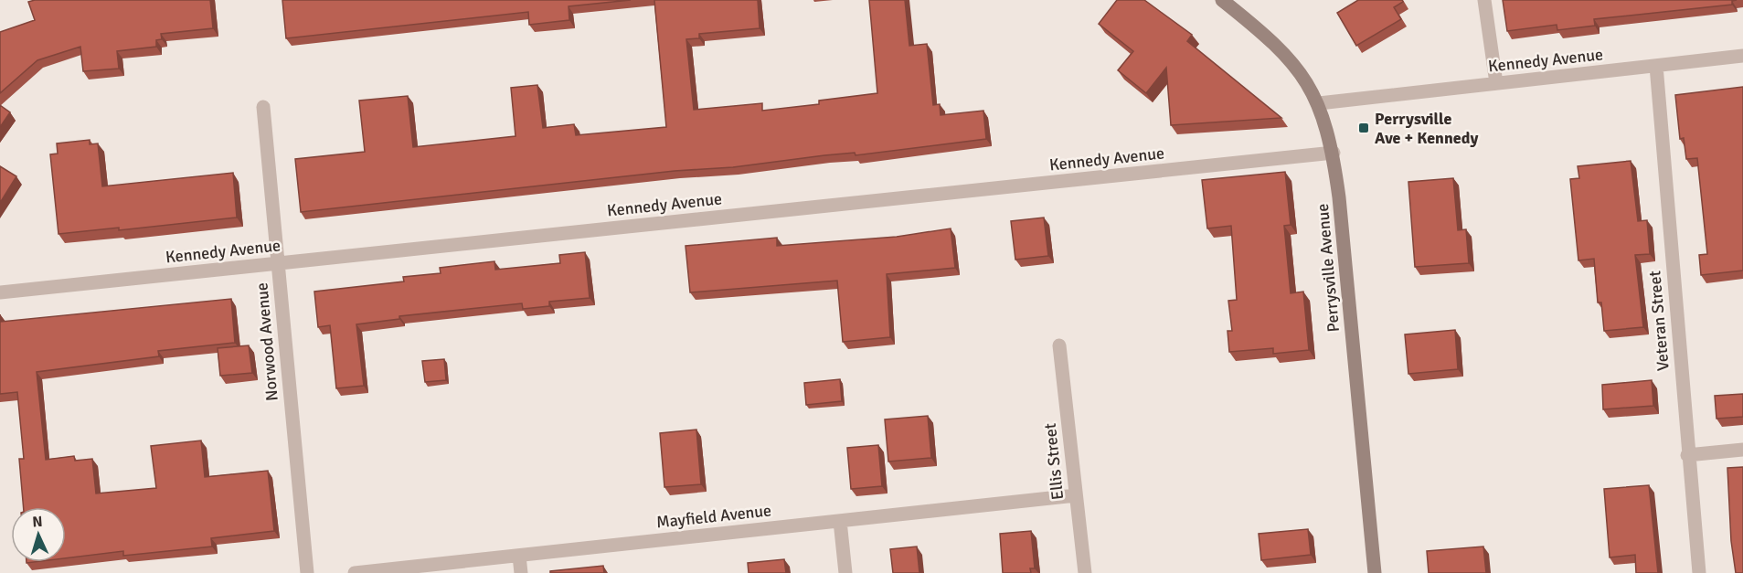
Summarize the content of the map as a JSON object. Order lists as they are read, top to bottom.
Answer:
{
  "streets": {
    "main road": ["Perrysville Avenue"],
    "street": [
      "Kennedy Avenue",
      "Veteran Street",
      "Norwood Avenue",
      "Ellis Street",
      "Mayfield Avenue"
    ]
  },
  "crossings": [
    ["Kennedy Avenue", "Perrysville Avenue"],
    ["Kennedy Avenue", "Veteran Street"],
    ["Kennedy Avenue", "Norwood Avenue"],
    ["Ellis Street", "Mayfield Avenue"]
  ],
  "places": {
    "transit": ["Perrysville Ave + Kennedy"]
  },
  "north": "top"
}
